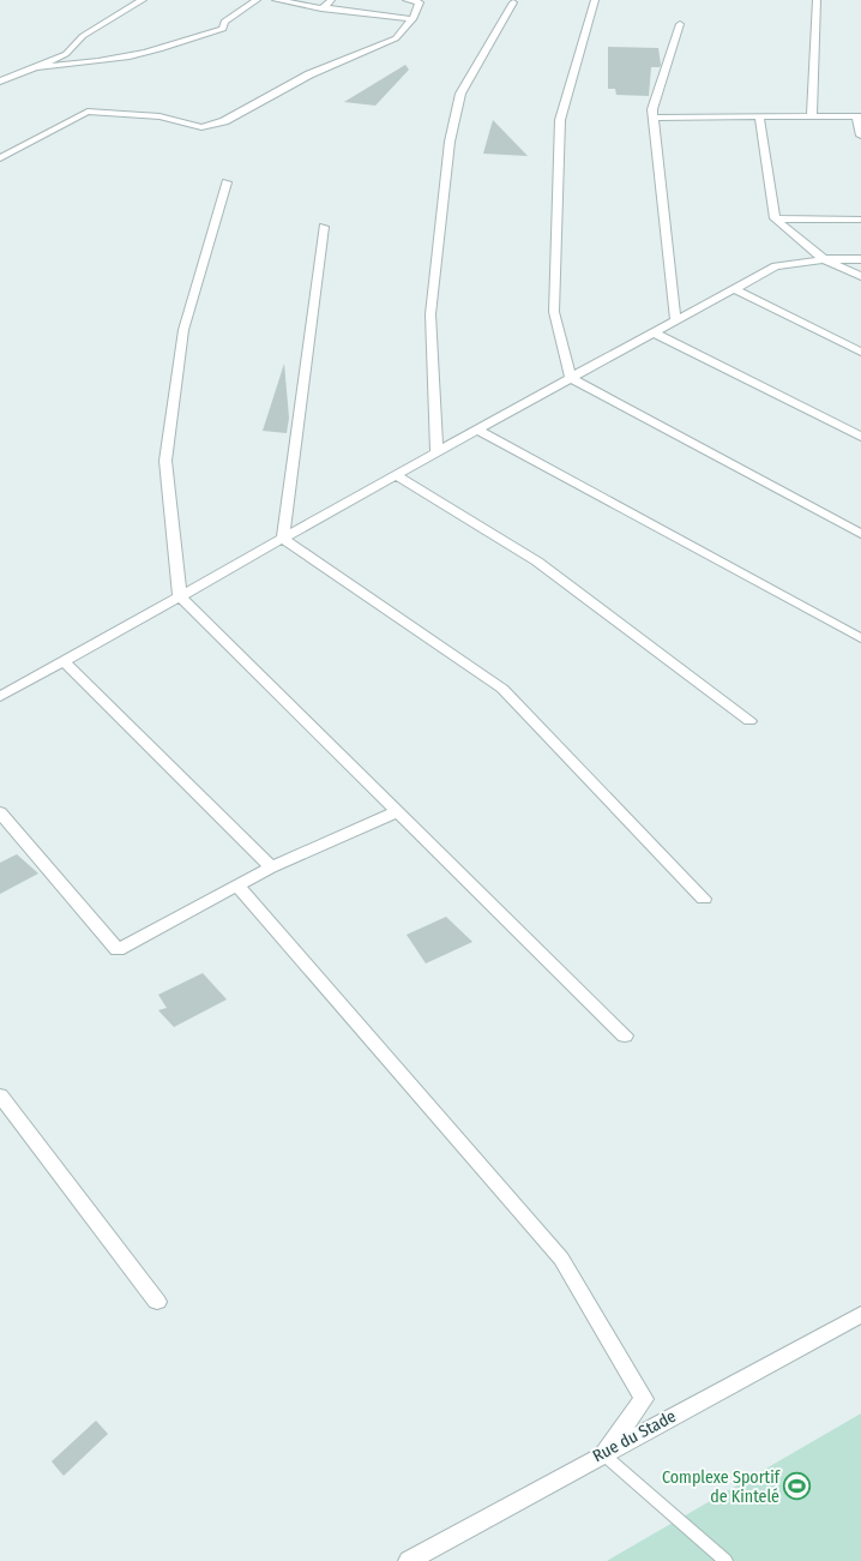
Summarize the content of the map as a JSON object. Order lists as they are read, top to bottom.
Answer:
{
  "streets": {
    "street": ["Rue du Stade"]
  },
  "places": {
    "sports": ["Complexe Sportif de Kintelé"]
  }
}
